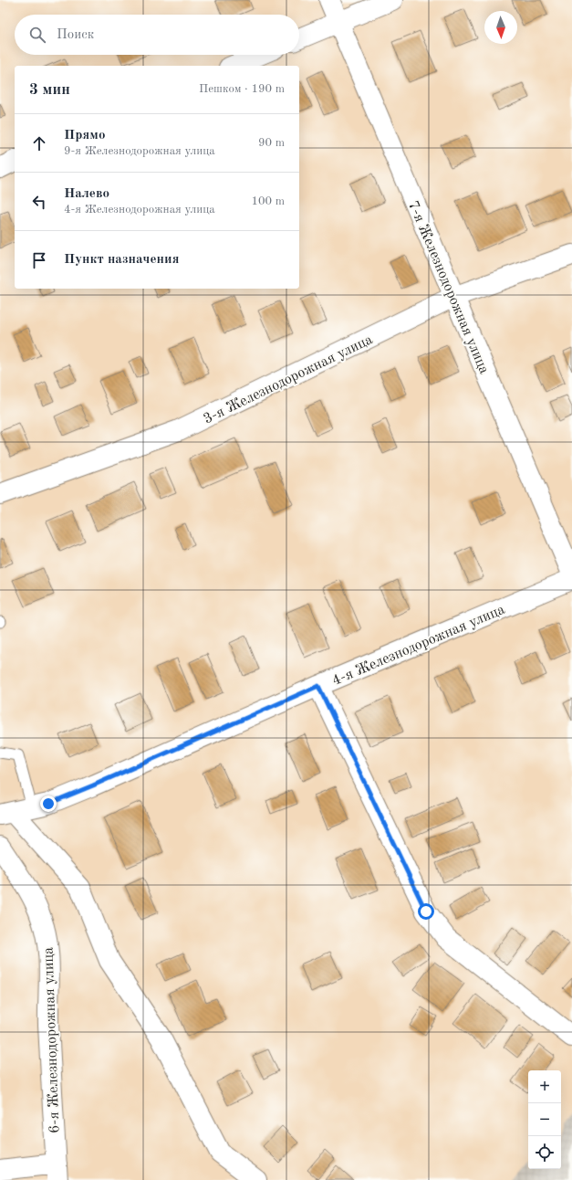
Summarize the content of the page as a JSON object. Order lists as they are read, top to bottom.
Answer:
{
  "streets": {
    "street": [
      "7-я Железнодорожная улица",
      "3-я Железнодорожная улица",
      "4-я Железнодорожная улица",
      "6-я Железнодорожная улица"
    ]
  },
  "crossings": [
    ["7-я Железнодорожная улица", "3-я Железнодорожная улица"]
  ],
  "north": "bottom",
  "page": {
    "search": "Поиск",
    "heading": ["3 мин", "Пешком · 190 m"],
    "list": [
      ["Прямо", "9-я Железнодорожная улица", "90 m"],
      ["Налево", "4-я Железнодорожная улица", "100 m"],
      "Пункт назначения"
    ],
    "map_buttons": ["+", "−"]
  }
}
